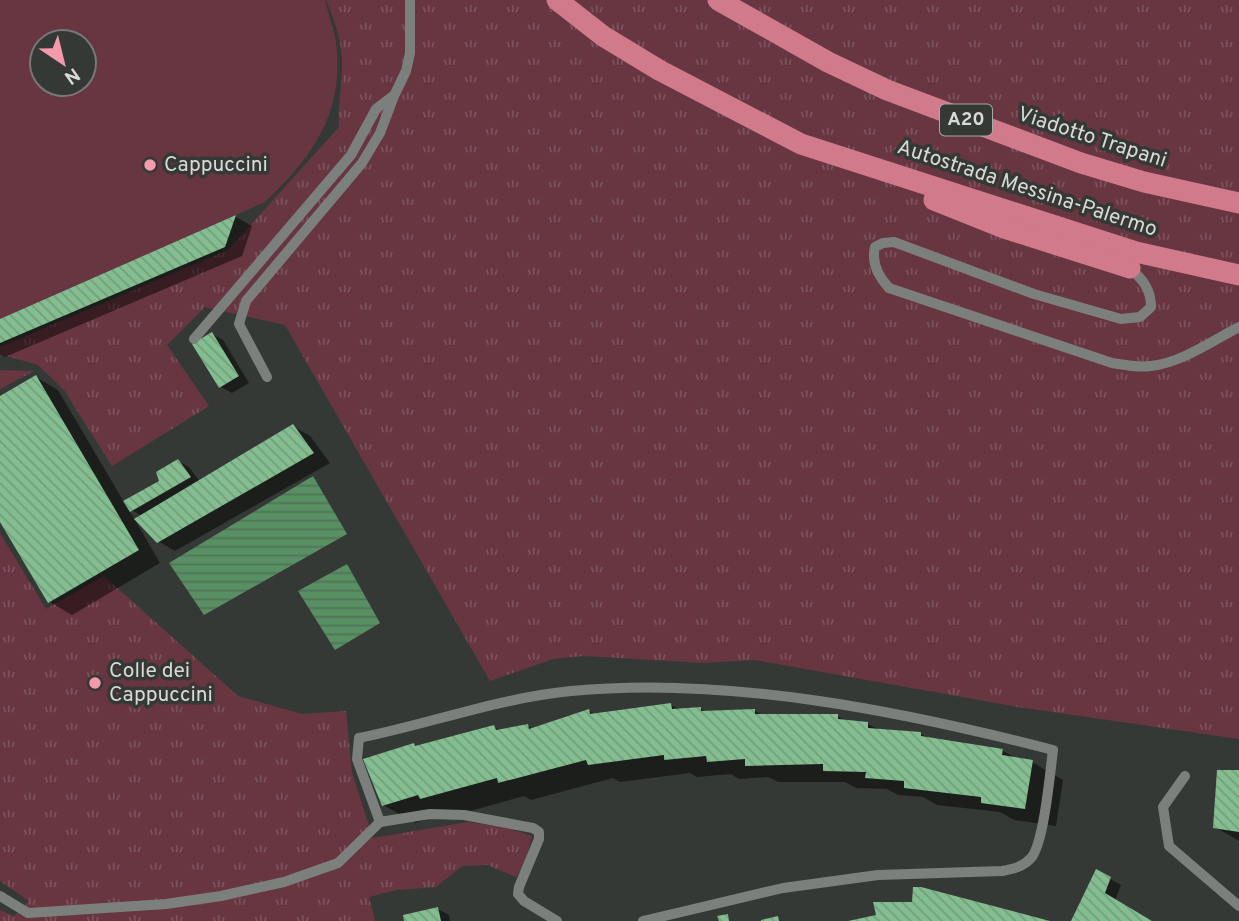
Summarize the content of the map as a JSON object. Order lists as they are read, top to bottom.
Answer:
{
  "streets": {
    "highway": ["A20", "Viadotto Trapani", "Autostrada Messina-Palermo"]
  },
  "places": ["Cappuccini", "Colle dei Cappuccini"],
  "north": "bottom right"
}
